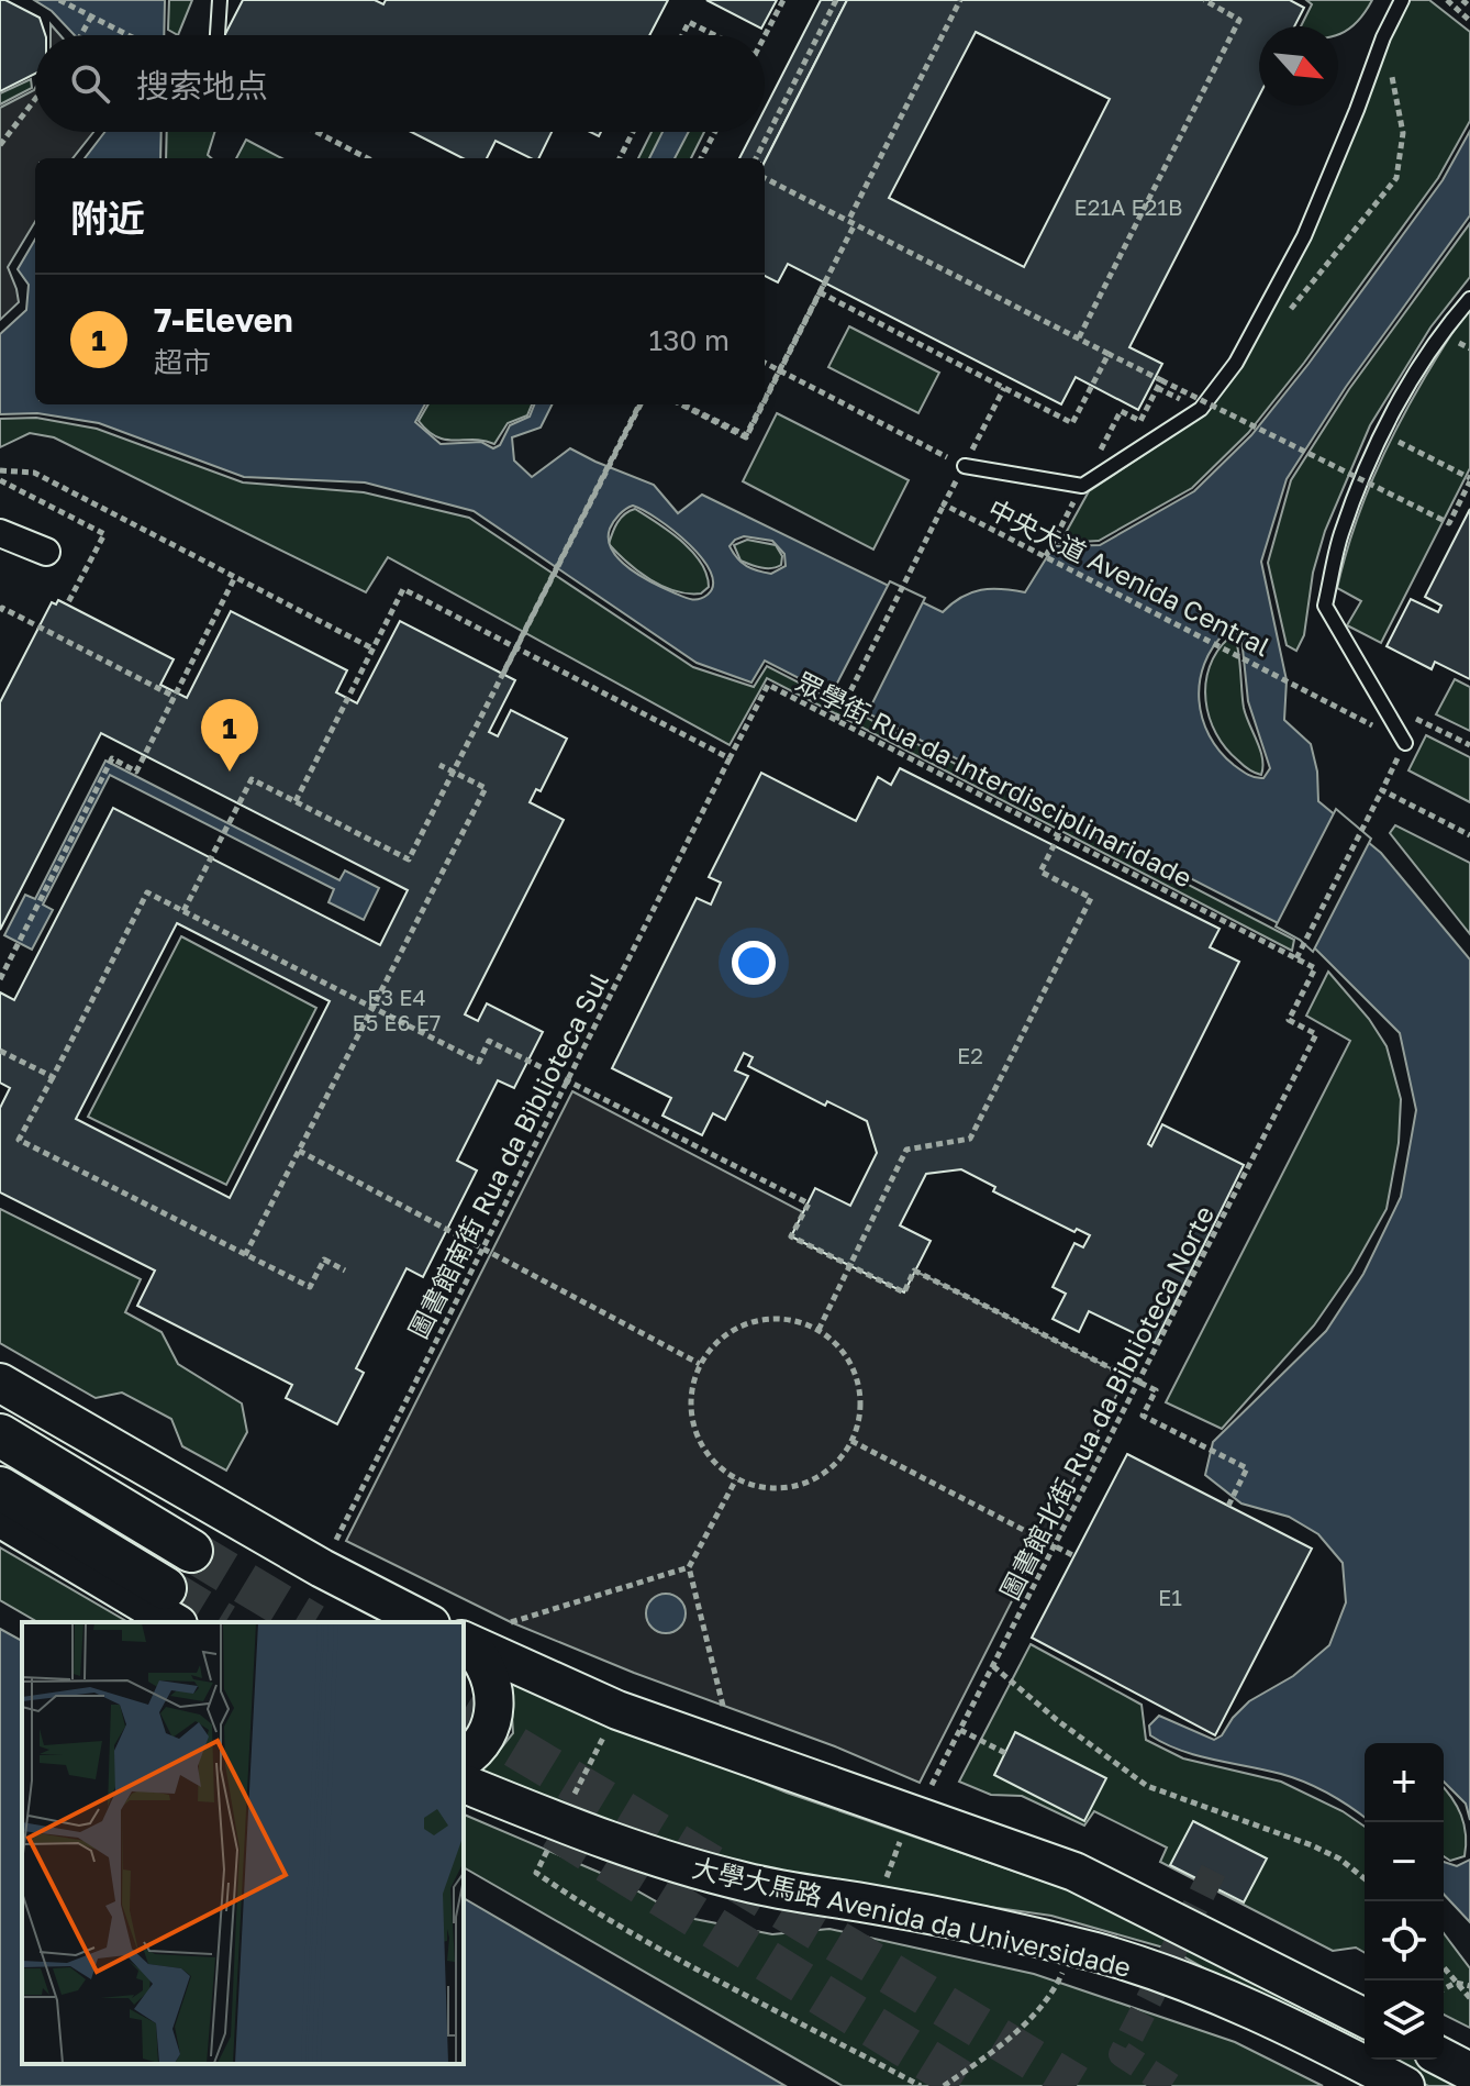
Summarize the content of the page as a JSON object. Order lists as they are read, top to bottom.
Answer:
{
  "streets": {
    "main road": ["大學大馬路 Avenida da Universidade"],
    "path": [
      "中央大道 Avenida Central",
      "眾學街 Rua da Interdisciplinaridade",
      "圖書館南街 Rua da Biblioteca Sul",
      "圖書館北街 Rua da Biblioteca Norte"
    ]
  },
  "crossings": [
    ["眾學街 Rua da Interdisciplinaridade", "圖書館南街 Rua da Biblioteca Sul"],
    ["眾學街 Rua da Interdisciplinaridade", "圖書館北街 Rua da Biblioteca Norte"]
  ],
  "house_numbers": [
    "E21A E21B",
    "E3 E4 E5 E6 E7",
    "E2",
    "E1"
  ],
  "north": "bottom right",
  "page": {
    "search": "搜索地点",
    "heading": "附近",
    "list": [
      {
        "mark": "1",
        "name": "7-Eleven",
        "note": "超市",
        "value": "130 m"
      }
    ],
    "pins": "1",
    "map_buttons": ["+", "−"]
  }
}
